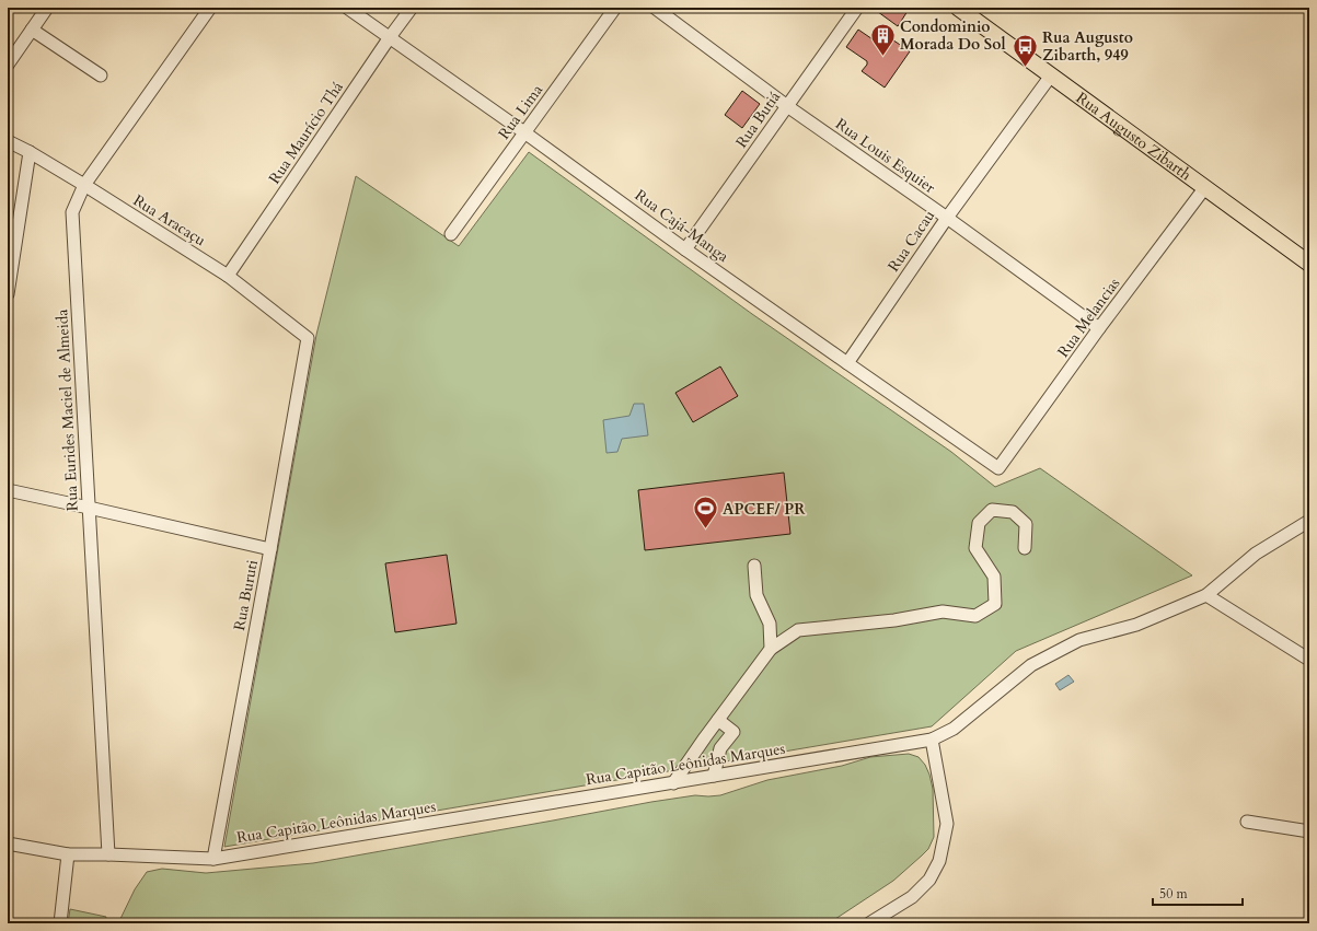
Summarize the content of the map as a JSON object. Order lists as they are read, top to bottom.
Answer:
{
  "streets": {
    "main road": ["Rua Augusto Zibarth"],
    "street": [
      "Rua Lima",
      "Rua Butiá",
      "Rua Maurício Thá",
      "Rua Louis Esquier",
      "Rua Aracaçu",
      "Rua Cajá-Manga",
      "Rua Cacau",
      "Rua Melancias",
      "Rua Eurides Maciel de Almeida",
      "Rua Buruti",
      "Rua Capitão Leônidas Marques"
    ]
  },
  "crossings": [
    ["Rua Lima", "Rua Cajá-Manga"],
    ["Rua Butiá", "Rua Louis Esquier"],
    ["Rua Butiá", "Rua Cajá-Manga"],
    ["Rua Maurício Thá", "Rua Aracaçu"],
    ["Rua Maurício Thá", "Rua Cajá-Manga"],
    ["Rua Augusto Zibarth", "Rua Cacau"],
    ["Rua Augusto Zibarth", "Rua Melancias"],
    ["Rua Louis Esquier", "Rua Cacau"],
    ["Rua Louis Esquier", "Rua Melancias"],
    ["Rua Aracaçu", "Rua Eurides Maciel de Almeida"],
    ["Rua Aracaçu", "Rua Buruti"],
    ["Rua Cajá-Manga", "Rua Cacau"],
    ["Rua Cajá-Manga", "Rua Melancias"],
    ["Rua Eurides Maciel de Almeida", "Rua Capitão Leônidas Marques"],
    ["Rua Buruti", "Rua Capitão Leônidas Marques"]
  ],
  "places": {
    "building": ["Condominio Morada Do Sol"],
    "bus stop": ["Rua Augusto Zibarth, 949"],
    "sports": ["APCEF/ PR"]
  },
  "scale_bar": "50 m"
}
